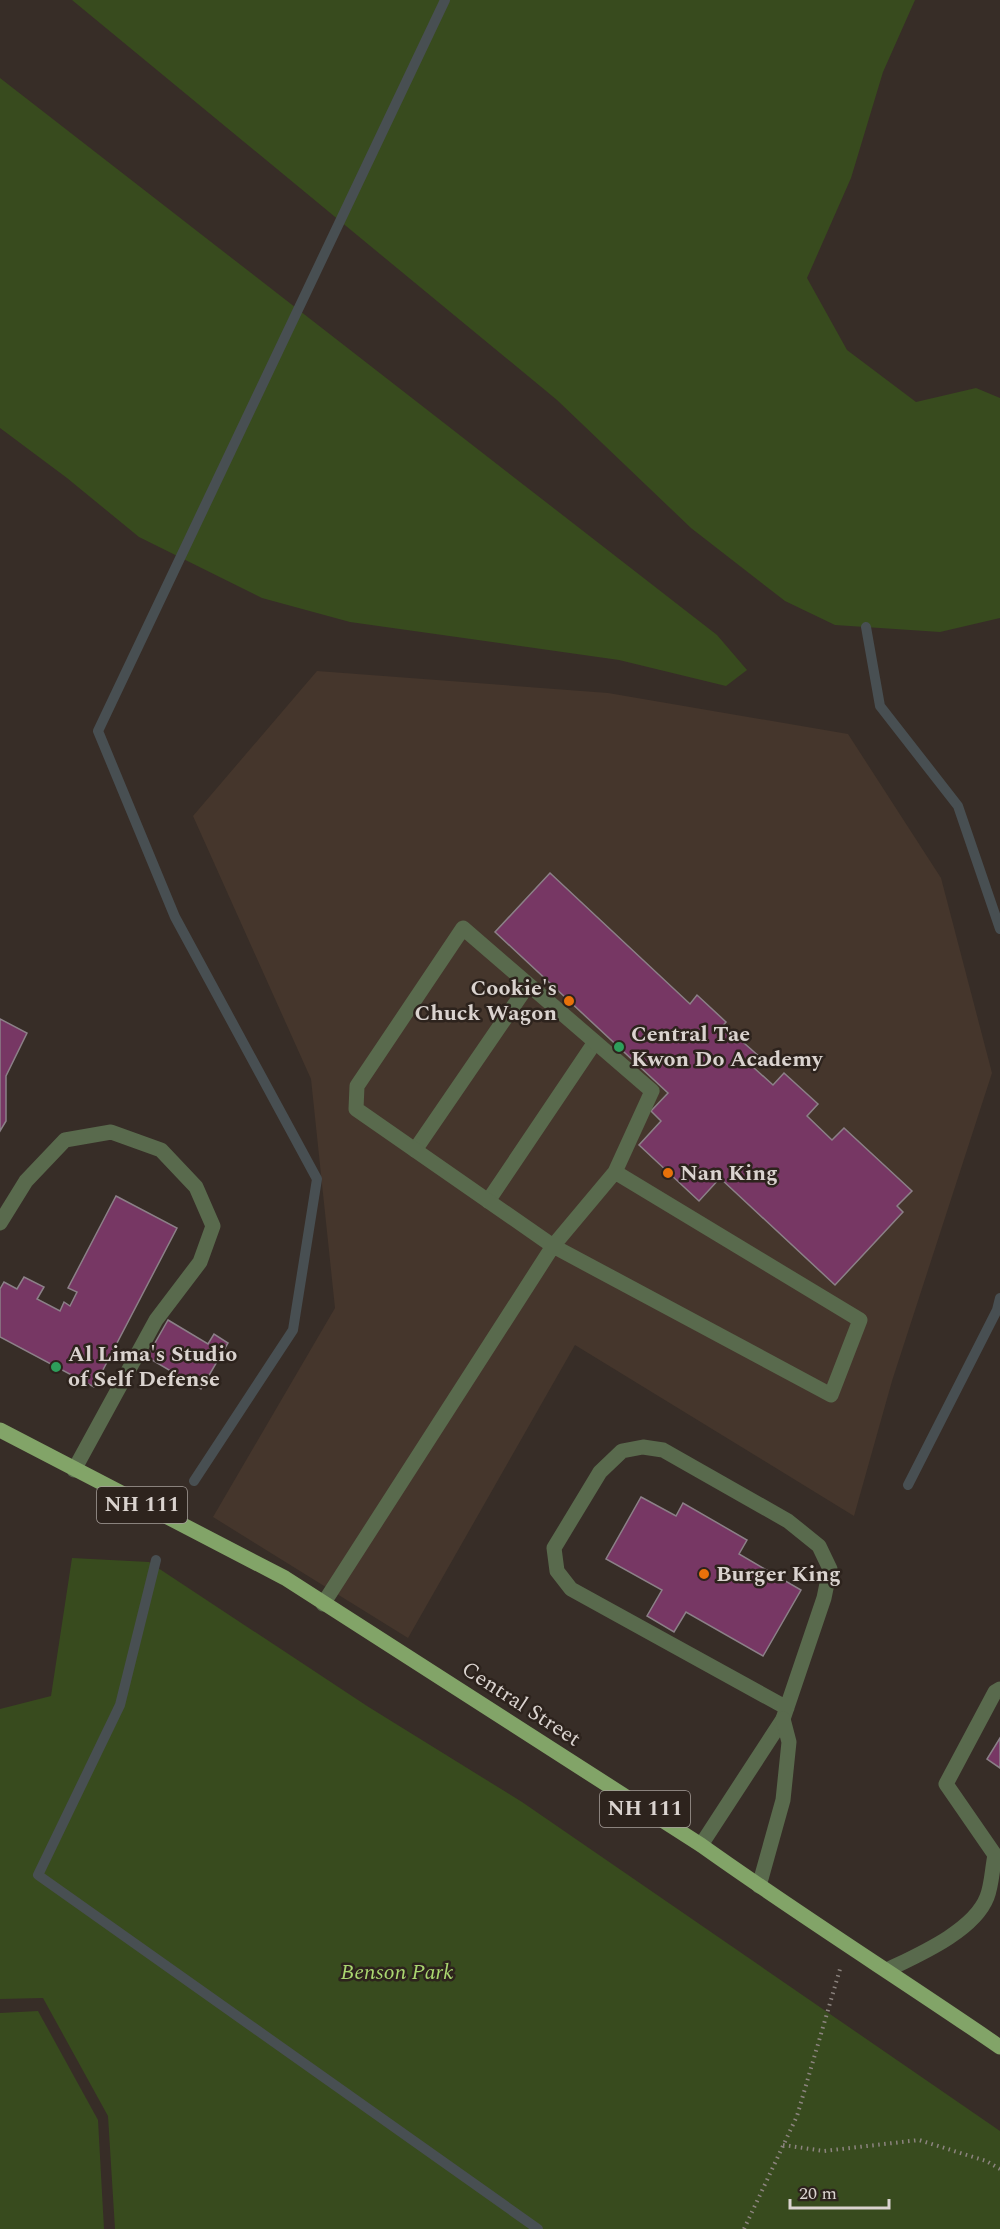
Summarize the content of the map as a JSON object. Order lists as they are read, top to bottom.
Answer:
{
  "streets": {
    "main road": ["NH 111", "Central Street"]
  },
  "parks": ["Benson Park"],
  "places": [
    "Cookie's Chuck Wagon",
    "Central Tae Kwon Do Academy",
    "Nan King",
    "Al Lima's Studio of Self Defense",
    "Burger King"
  ],
  "scale_bar": "20 m"
}
